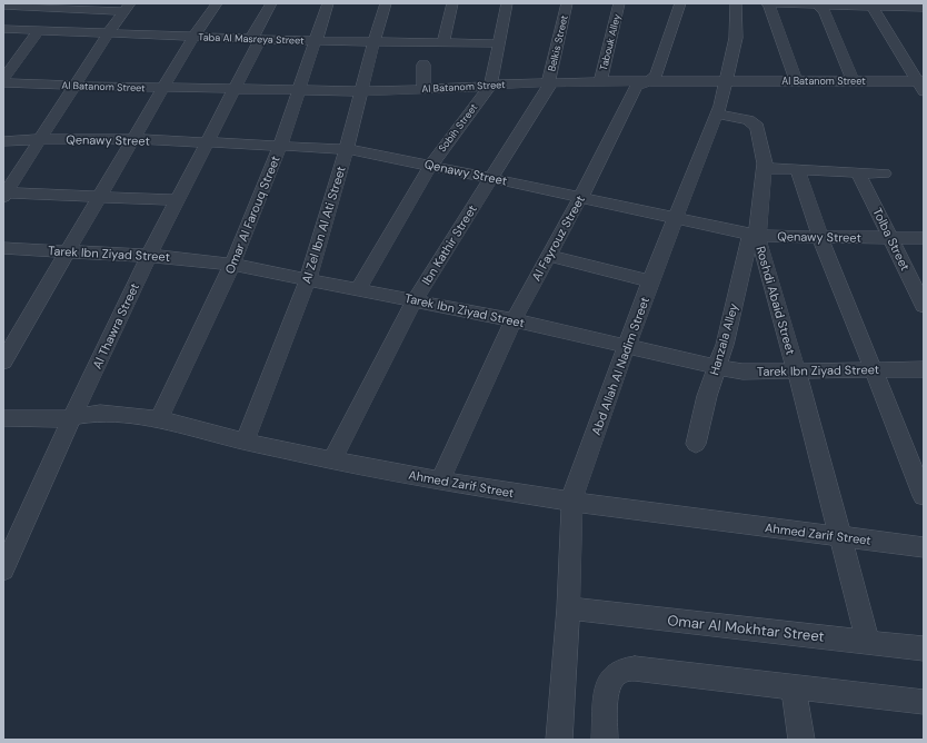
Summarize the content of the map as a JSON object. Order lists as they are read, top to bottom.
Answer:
{
  "streets": {
    "street": [
      "Taba Al Masreya Street",
      "Tabouk Alley",
      "Belkis Street",
      "Al Batanom Street",
      "Sobih Street",
      "Qenawy Street",
      "Omar Al Farouq Street",
      "Al Zel Ibn Al Ati Street",
      "Al Fayrouz Street",
      "Tolba Street",
      "Ibn Kathir Street",
      "Tarek Ibn Ziyad Street",
      "Roshdi Abaid Street",
      "Al Thawra Street",
      "Hanzala Alley",
      "Abd Allah Al Nadim Street",
      "Ahmed Zarif Street",
      "Omar Al Mokhtar Street"
    ]
  },
  "crossings": [
    ["Taba Al Masreya Street", "Sobih Street"],
    ["Taba Al Masreya Street", "Omar Al Farouq Street"],
    ["Taba Al Masreya Street", "Al Zel Ibn Al Ati Street"],
    ["Taba Al Masreya Street", "Al Thawra Street"],
    ["Tabouk Alley", "Al Batanom Street"],
    ["Belkis Street", "Al Batanom Street"],
    ["Belkis Street", "Ibn Kathir Street"],
    ["Al Batanom Street", "Sobih Street"],
    ["Al Batanom Street", "Omar Al Farouq Street"],
    ["Al Batanom Street", "Al Zel Ibn Al Ati Street"],
    ["Al Batanom Street", "Al Fayrouz Street"],
    ["Al Batanom Street", "Ibn Kathir Street"],
    ["Al Batanom Street", "Al Thawra Street"],
    ["Al Batanom Street", "Abd Allah Al Nadim Street"],
    ["Sobih Street", "Qenawy Street"],
    ["Sobih Street", "Tarek Ibn Ziyad Street"],
    ["Qenawy Street", "Omar Al Farouq Street"],
    ["Qenawy Street", "Al Zel Ibn Al Ati Street"],
    ["Qenawy Street", "Al Fayrouz Street"],
    ["Qenawy Street", "Tolba Street"],
    ["Qenawy Street", "Ibn Kathir Street"],
    ["Qenawy Street", "Roshdi Abaid Street"],
    ["Qenawy Street", "Al Thawra Street"],
    ["Qenawy Street", "Hanzala Alley"],
    ["Qenawy Street", "Abd Allah Al Nadim Street"],
    ["Omar Al Farouq Street", "Tarek Ibn Ziyad Street"],
    ["Omar Al Farouq Street", "Ahmed Zarif Street"],
    ["Al Zel Ibn Al Ati Street", "Tarek Ibn Ziyad Street"],
    ["Al Zel Ibn Al Ati Street", "Ahmed Zarif Street"],
    ["Al Fayrouz Street", "Tarek Ibn Ziyad Street"],
    ["Al Fayrouz Street", "Ahmed Zarif Street"],
    ["Ibn Kathir Street", "Tarek Ibn Ziyad Street"],
    ["Ibn Kathir Street", "Ahmed Zarif Street"],
    ["Tarek Ibn Ziyad Street", "Roshdi Abaid Street"],
    ["Tarek Ibn Ziyad Street", "Al Thawra Street"],
    ["Tarek Ibn Ziyad Street", "Hanzala Alley"],
    ["Tarek Ibn Ziyad Street", "Abd Allah Al Nadim Street"],
    ["Roshdi Abaid Street", "Hanzala Alley"],
    ["Roshdi Abaid Street", "Abd Allah Al Nadim Street"],
    ["Roshdi Abaid Street", "Ahmed Zarif Street"],
    ["Roshdi Abaid Street", "Omar Al Mokhtar Street"],
    ["Al Thawra Street", "Ahmed Zarif Street"],
    ["Abd Allah Al Nadim Street", "Ahmed Zarif Street"],
    ["Abd Allah Al Nadim Street", "Omar Al Mokhtar Street"]
  ]
}
